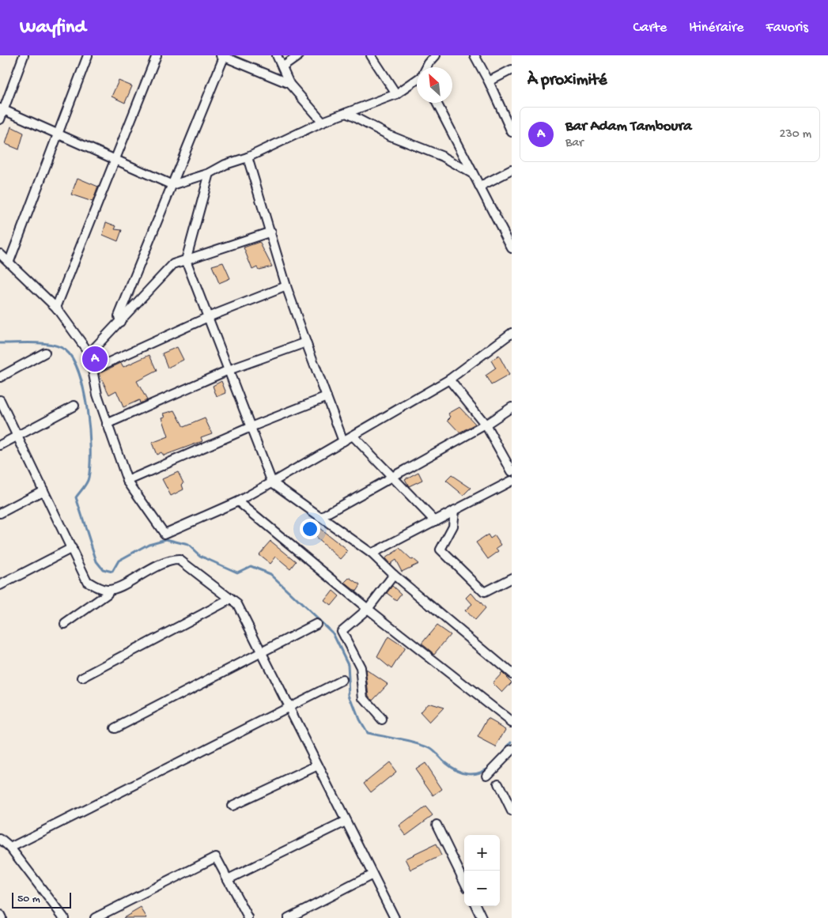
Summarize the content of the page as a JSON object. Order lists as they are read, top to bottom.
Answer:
{
  "scale_bar": "50 m",
  "north": "top left",
  "page": {
    "header": "Wayfind",
    "nav": ["Carte", "Itinéraire", "Favoris"],
    "heading": "À proximité",
    "list": [
      {
        "mark": "A",
        "name": "Bar Adam Tamboura",
        "note": "Bar",
        "value": "230 m"
      }
    ],
    "pins": "A",
    "map_buttons": ["+", "−"],
    "scale": "50 m"
  }
}
